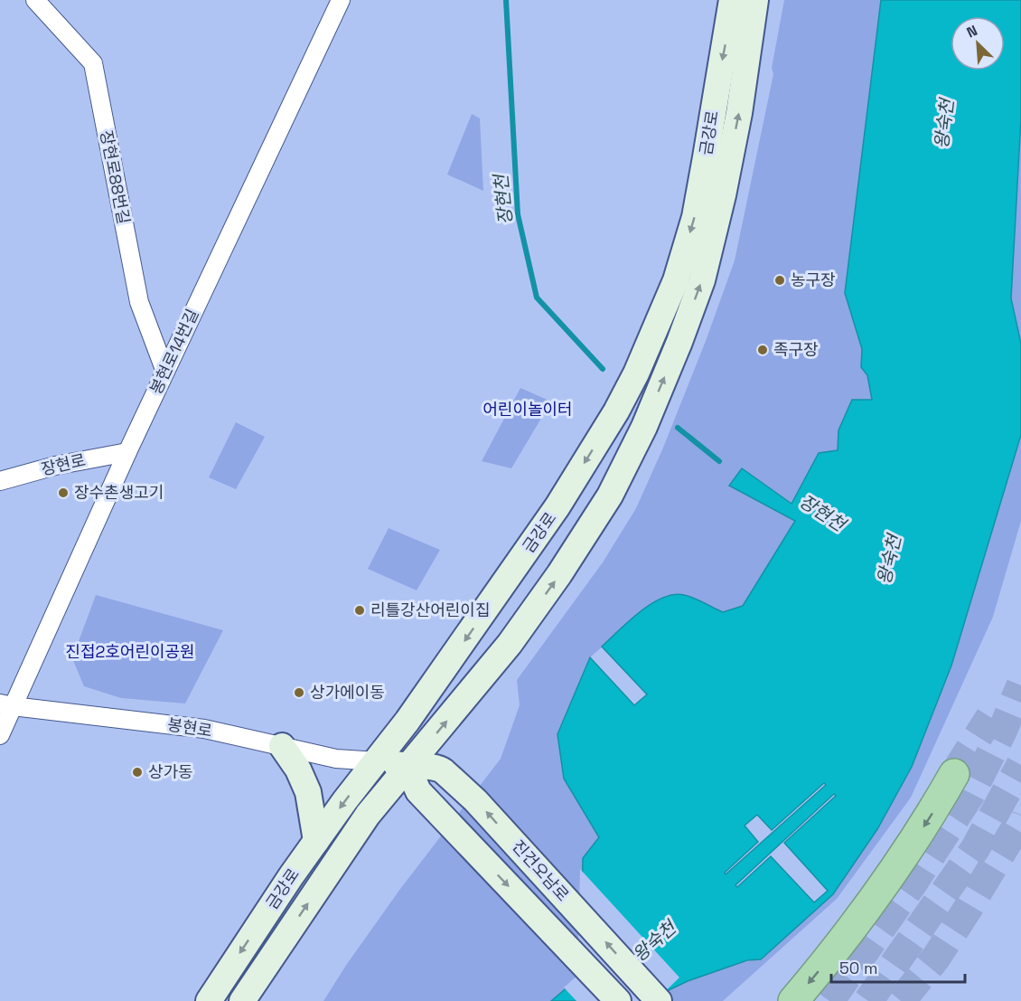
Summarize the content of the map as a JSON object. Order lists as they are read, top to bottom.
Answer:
{
  "streets": {
    "main road": ["금강로", "진건오남로"],
    "street": [
      "장현로88번길",
      "봉현로14번길",
      "장현로",
      "봉현로"
    ]
  },
  "crossings": [
    ["금강로", "봉현로"],
    ["금강로", "진건오남로"],
    ["장현로88번길", "봉현로14번길"],
    ["봉현로14번길", "장현로"],
    ["봉현로14번길", "봉현로"],
    ["봉현로", "진건오남로"]
  ],
  "water": ["왕숙천", "장현천"],
  "parks": ["어린이놀이터", "진접2호어린이공원"],
  "places": [
    "농구장",
    "족구장",
    "장수촌생고기",
    "리틀강산어린이집",
    "상가에이동",
    "상가동"
  ],
  "scale_bar": "50 m",
  "north": "top left"
}
